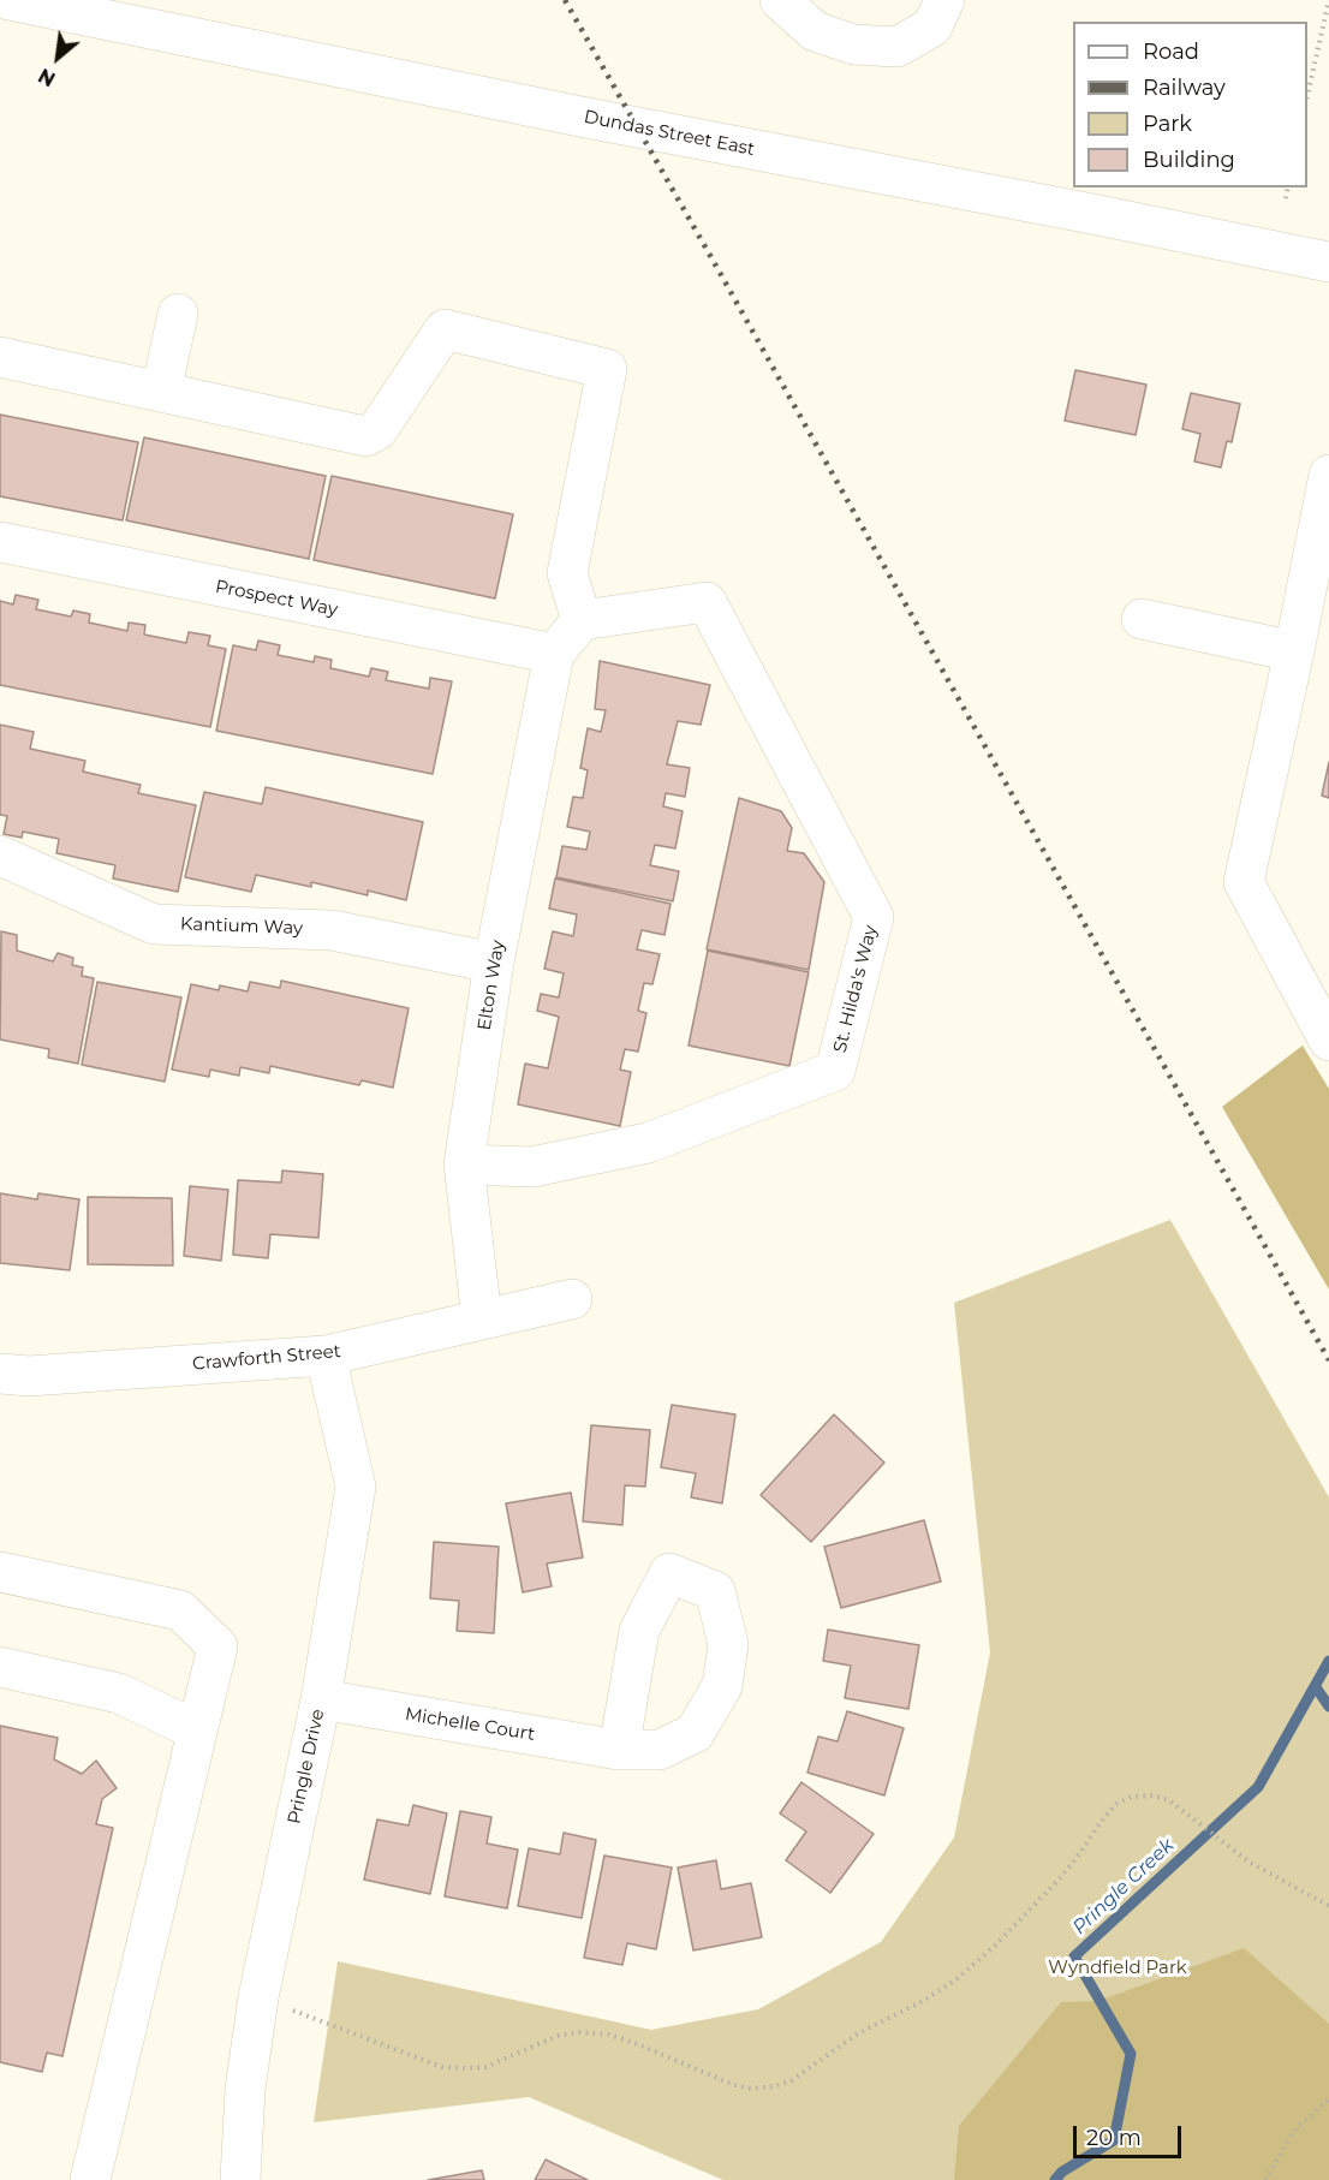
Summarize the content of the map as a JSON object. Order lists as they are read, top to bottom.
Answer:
{
  "streets": {
    "street": [
      "Dundas Street East",
      "Prospect Way",
      "Kantium Way",
      "Elton Way",
      "St. Hilda's Way",
      "Crawforth Street",
      "Michelle Court",
      "Pringle Drive"
    ]
  },
  "crossings": [
    ["Prospect Way", "Elton Way"],
    ["Kantium Way", "Elton Way"],
    ["Elton Way", "St. Hilda's Way"],
    ["Elton Way", "Crawforth Street"],
    ["Crawforth Street", "Pringle Drive"],
    ["Michelle Court", "Pringle Drive"]
  ],
  "water": ["Pringle Creek"],
  "parks": ["Wyndfield Park"],
  "legend": [
    "Road",
    "Railway",
    "Park",
    "Building"
  ],
  "scale_bar": "20 m",
  "north": "bottom left"
}
